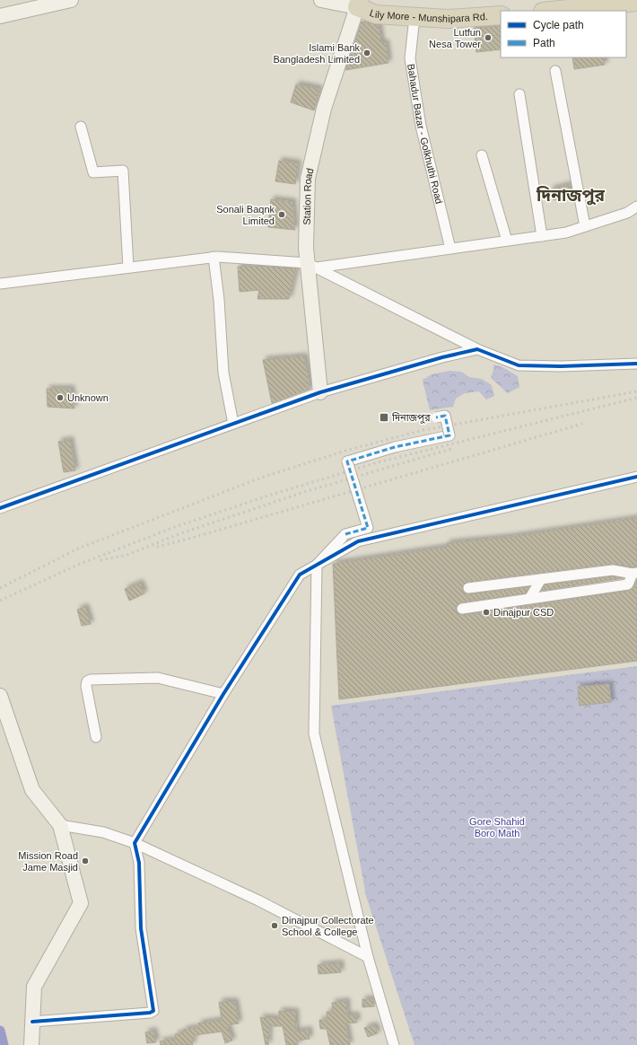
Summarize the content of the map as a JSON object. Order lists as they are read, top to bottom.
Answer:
{
  "streets": {
    "highway": ["Lily More - Munshipara Rd."],
    "street": ["Bahadur Bazar - Golkhuthi Road", "Station Road"]
  },
  "crossings": [
    ["Lily More - Munshipara Rd.", "Bahadur Bazar - Golkhuthi Road"],
    ["Lily More - Munshipara Rd.", "Station Road"]
  ],
  "districts": ["দিনাজপুর"],
  "parks": ["Gore Shahid Boro Math"],
  "places": {
    "other": [
      "Lutfun Nesa Tower",
      "Islami Bank Bangladesh Limited",
      "Sonali Baqnk Limited",
      "Unknown",
      "Dinajpur CSD",
      "Mission Road Jame Masjid",
      "Dinajpur Collectorate School & College"
    ],
    "transit": ["দিনাজপুর"]
  },
  "legend": ["Cycle path", "Path"]
}
